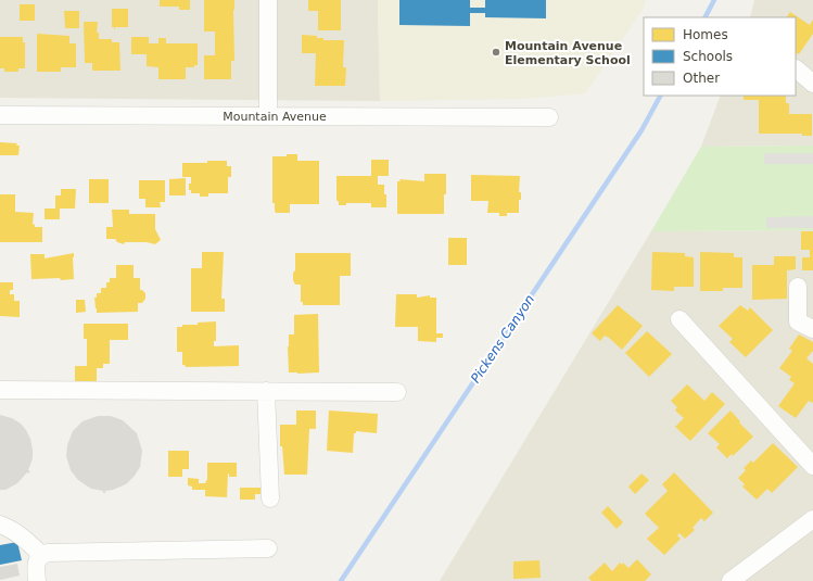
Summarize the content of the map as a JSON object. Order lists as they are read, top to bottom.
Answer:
{
  "streets": {
    "street": ["Mountain Avenue"]
  },
  "water": ["Pickens Canyon"],
  "places": ["Mountain Avenue Elementary School"],
  "legend": ["Homes", "Schools", "Other"]
}
